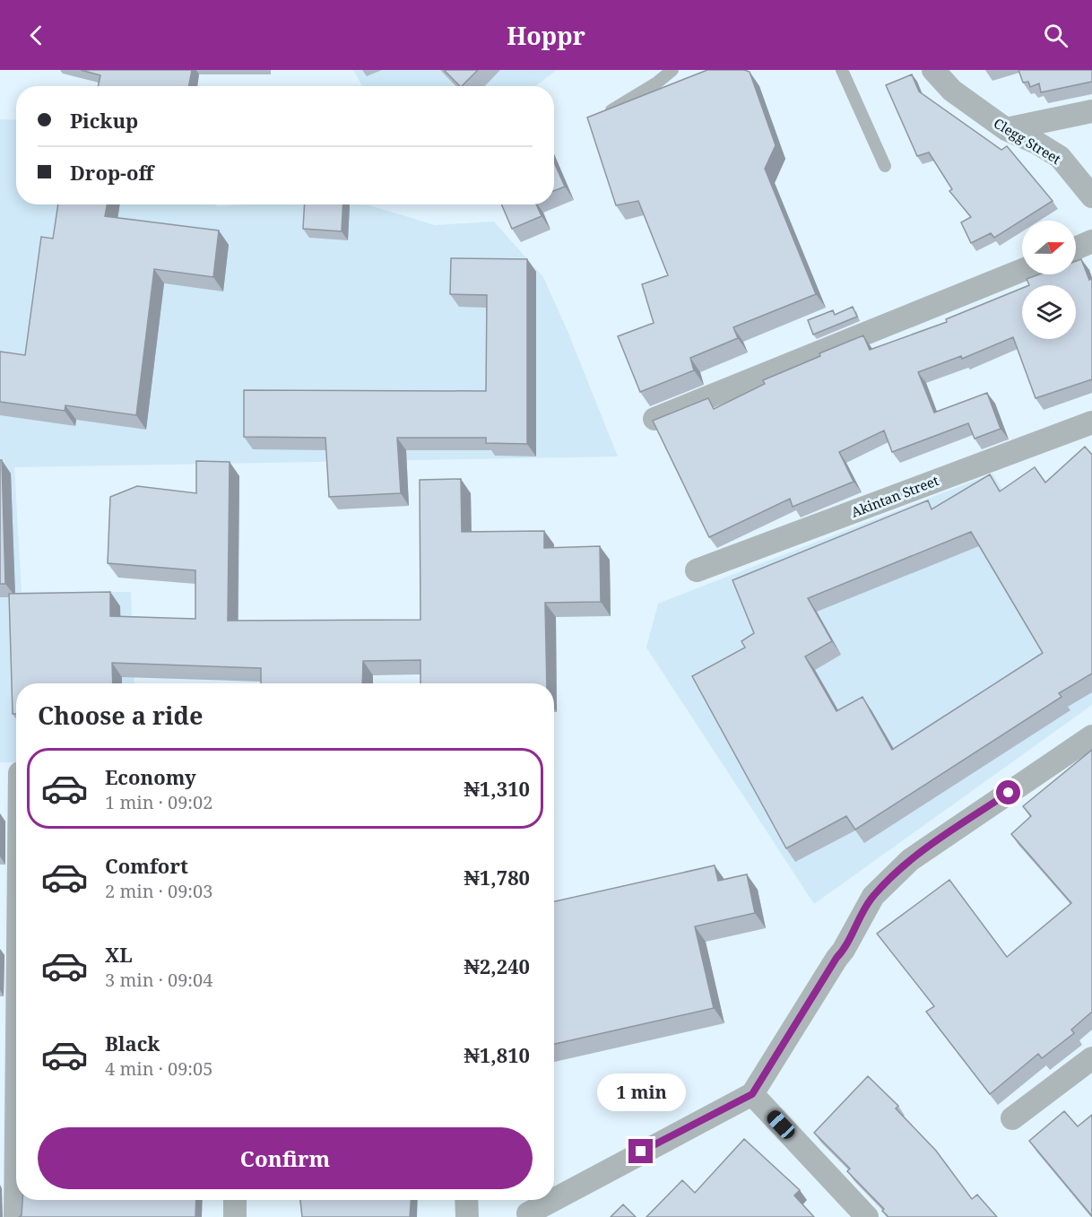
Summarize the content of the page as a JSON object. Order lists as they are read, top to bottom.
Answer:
{
  "streets": {
    "street": ["Clegg Street", "Akintan Street"]
  },
  "north": "right",
  "page": {
    "header": "Hoppr",
    "banner": ["Pickup", "Drop-off"],
    "heading": "Choose a ride",
    "list": [
      {
        "name": "Economy",
        "note": "1 min · 09:02",
        "value": "₦1,310"
      },
      {
        "name": "Comfort",
        "note": "2 min · 09:03",
        "value": "₦1,780"
      },
      {
        "name": "XL",
        "note": "3 min · 09:04",
        "value": "₦2,240"
      },
      {
        "name": "Black",
        "note": "4 min · 09:05",
        "value": "₦1,810"
      }
    ],
    "bubble": "1 min",
    "buttons": "Confirm"
  }
}
